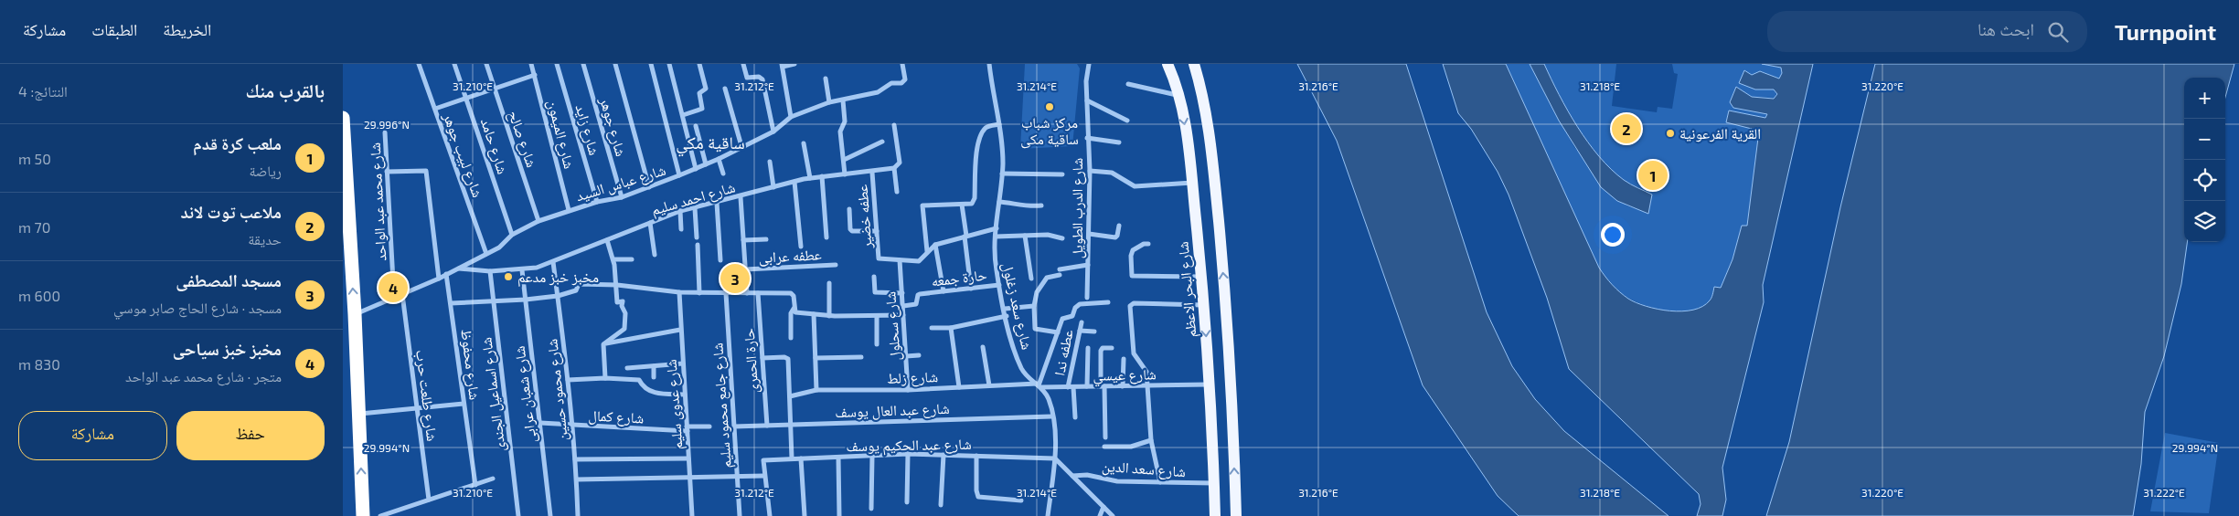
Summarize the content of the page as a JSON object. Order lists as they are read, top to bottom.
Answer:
{
  "streets": {
    "main road": ["شارع البحر الاعظم"],
    "street": [
      "شارع جوهر",
      "شارع زايد",
      "شارع الميمون",
      "شارع صالح",
      "شارع حامد",
      "شارع لبيب جوهر",
      "شارع عباس السيد",
      "شارع احمد سليم",
      "شارع محمد عبد الواحد",
      "شارع الدرب الطويل",
      "عطفه خضير",
      "عطفه عرابى",
      "حارة جمعه",
      "شارع سعد زغلول",
      "شارع سحلول",
      "عطفه ندا",
      "حارة الحمرى",
      "شارع محفوظ",
      "شارع عيسي",
      "شارع زلط",
      "شارع محمود حسين",
      "شارع اسماعيل الجندى",
      "شارع شعبان عرابى",
      "شارع طلعت حرب",
      "شارع عدوى سليم",
      "شارع جامع محمود سليم",
      "شارع عبد العال يوسف",
      "شارع كمال",
      "شارع عبد الحكيم يوسف",
      "شارع سعد الدين"
    ]
  },
  "crossings": [
    ["شارع جوهر", "شارع عباس السيد"],
    ["شارع زايد", "شارع عباس السيد"],
    ["شارع الميمون", "شارع عباس السيد"],
    ["شارع صالح", "شارع عباس السيد"],
    ["شارع حامد", "شارع عباس السيد"],
    ["شارع لبيب جوهر", "شارع عباس السيد"],
    ["شارع عباس السيد", "شارع احمد سليم"],
    ["شارع عباس السيد", "شارع محمد عبد الواحد"],
    ["شارع عباس السيد", "شارع محفوظ"],
    ["شارع عباس السيد", "شارع طلعت حرب"],
    ["شارع احمد سليم", "عطفه خضير"],
    ["شارع احمد سليم", "شارع محمود حسين"],
    ["شارع احمد سليم", "شارع اسماعيل الجندى"],
    ["شارع احمد سليم", "شارع شعبان عرابى"],
    ["عطفه خضير", "شارع سحلول"],
    ["حارة جمعه", "شارع سعد زغلول"],
    ["حارة جمعه", "شارع سحلول"],
    ["شارع البحر الاعظم", "شارع عيسي"],
    ["شارع البحر الاعظم", "شارع سعد الدين"],
    ["شارع سعد زغلول", "شارع عيسي"],
    ["شارع سعد زغلول", "شارع زلط"],
    ["شارع سعد زغلول", "شارع عبد العال يوسف"],
    ["شارع سعد زغلول", "شارع عبد الحكيم يوسف"],
    ["شارع سحلول", "شارع زلط"],
    ["عطفه ندا", "شارع عيسي"],
    ["حارة الحمرى", "شارع عبد العال يوسف"],
    ["شارع عيسي", "شارع زلط"],
    ["شارع محمود حسين", "شارع كمال"],
    ["شارع شعبان عرابى", "شارع كمال"],
    ["شارع عدوى سليم", "شارع كمال"],
    ["شارع جامع محمود سليم", "شارع عبد العال يوسف"]
  ],
  "districts": ["ساقية مكي"],
  "places": ["مركز شباب ساقية مكى", "القرية الفرعونية", "مخبز خبز مدعم"],
  "page": {
    "header": "Turnpoint",
    "search": "ابحث هنا",
    "nav": ["الخريطة", "الطبقات", "مشاركة"],
    "heading": ["بالقرب منك", "النتائج: 4"],
    "map_buttons": ["+", "−"],
    "pins": [
      "2",
      "1",
      "3",
      "4"
    ],
    "list": [
      {
        "mark": "1",
        "name": "ملعب كرة قدم",
        "note": "رياضة",
        "value": "50 m"
      },
      {
        "mark": "2",
        "name": "ملاعب توت لاند",
        "note": "حديقة",
        "value": "70 m"
      },
      {
        "mark": "3",
        "name": "مسجد المصطفى",
        "note": "مسجد · شارع الحاج صابر موسي",
        "value": "600 m"
      },
      {
        "mark": "4",
        "name": "مخبز خبز سياحى",
        "note": "متجر · شارع محمد عبد الواحد",
        "value": "830 m"
      }
    ],
    "buttons": ["حفظ", "مشاركة"]
  },
  "coordinates": [
    "31.210°E",
    "31.212°E",
    "31.214°E",
    "31.216°E",
    "31.218°E",
    "31.220°E",
    "29.996°N",
    "29.994°N",
    "31.222°E"
  ]
}
